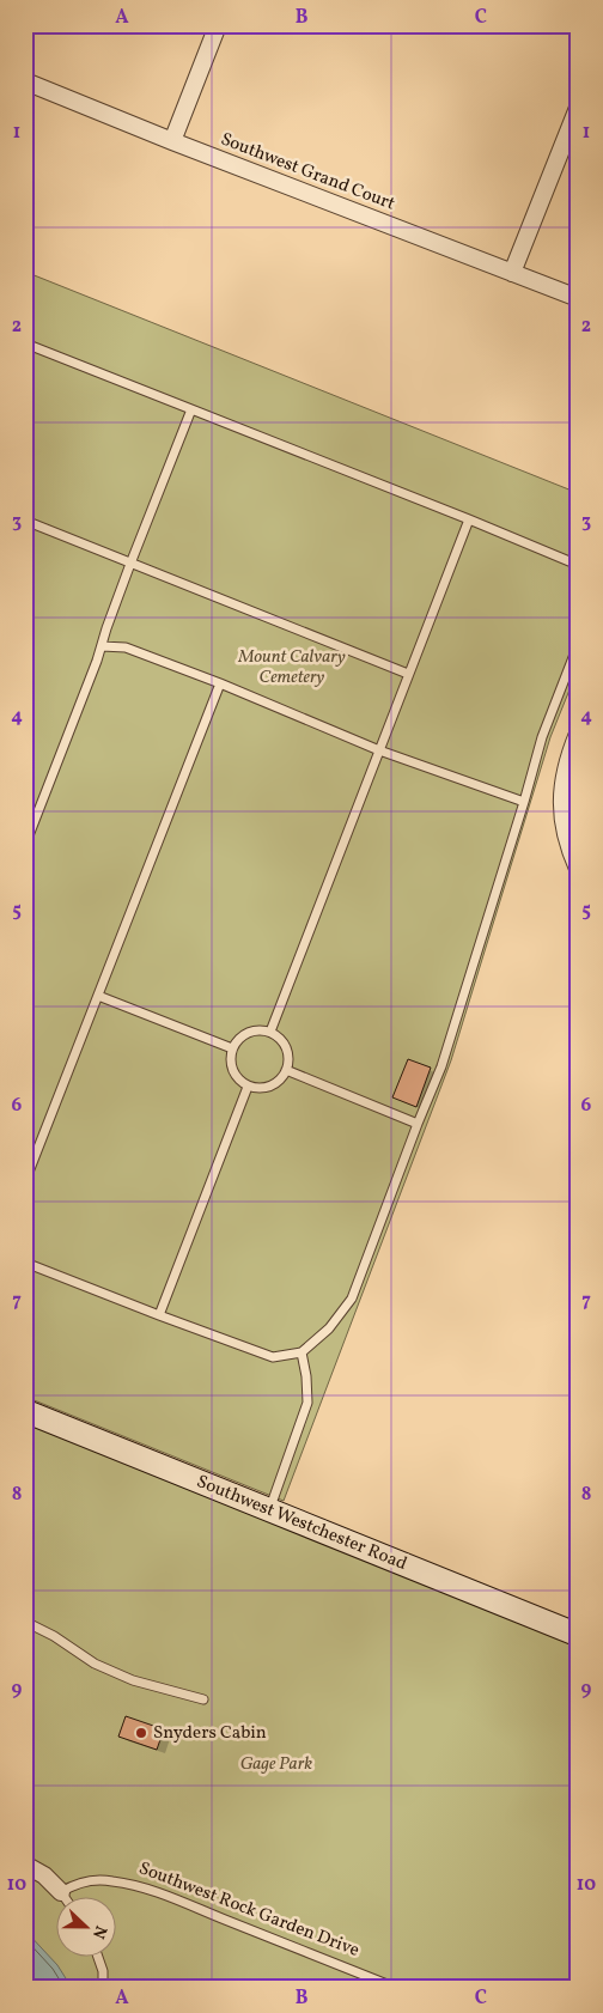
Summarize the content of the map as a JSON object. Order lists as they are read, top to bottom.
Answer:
{
  "streets": {
    "street": ["Southwest Grand Court", "Southwest Westchester Road"],
    "lane": ["Southwest Rock Garden Drive"]
  },
  "parks": ["Mount Calvary Cemetery", "Gage Park"],
  "places": ["Snyders Cabin"],
  "north": "right",
  "grid": {
    "columns": ["A", "B", "C"],
    "rows": [
      "1",
      "2",
      "3",
      "4",
      "5",
      "6",
      "7",
      "8",
      "9",
      "10"
    ]
  }
}
